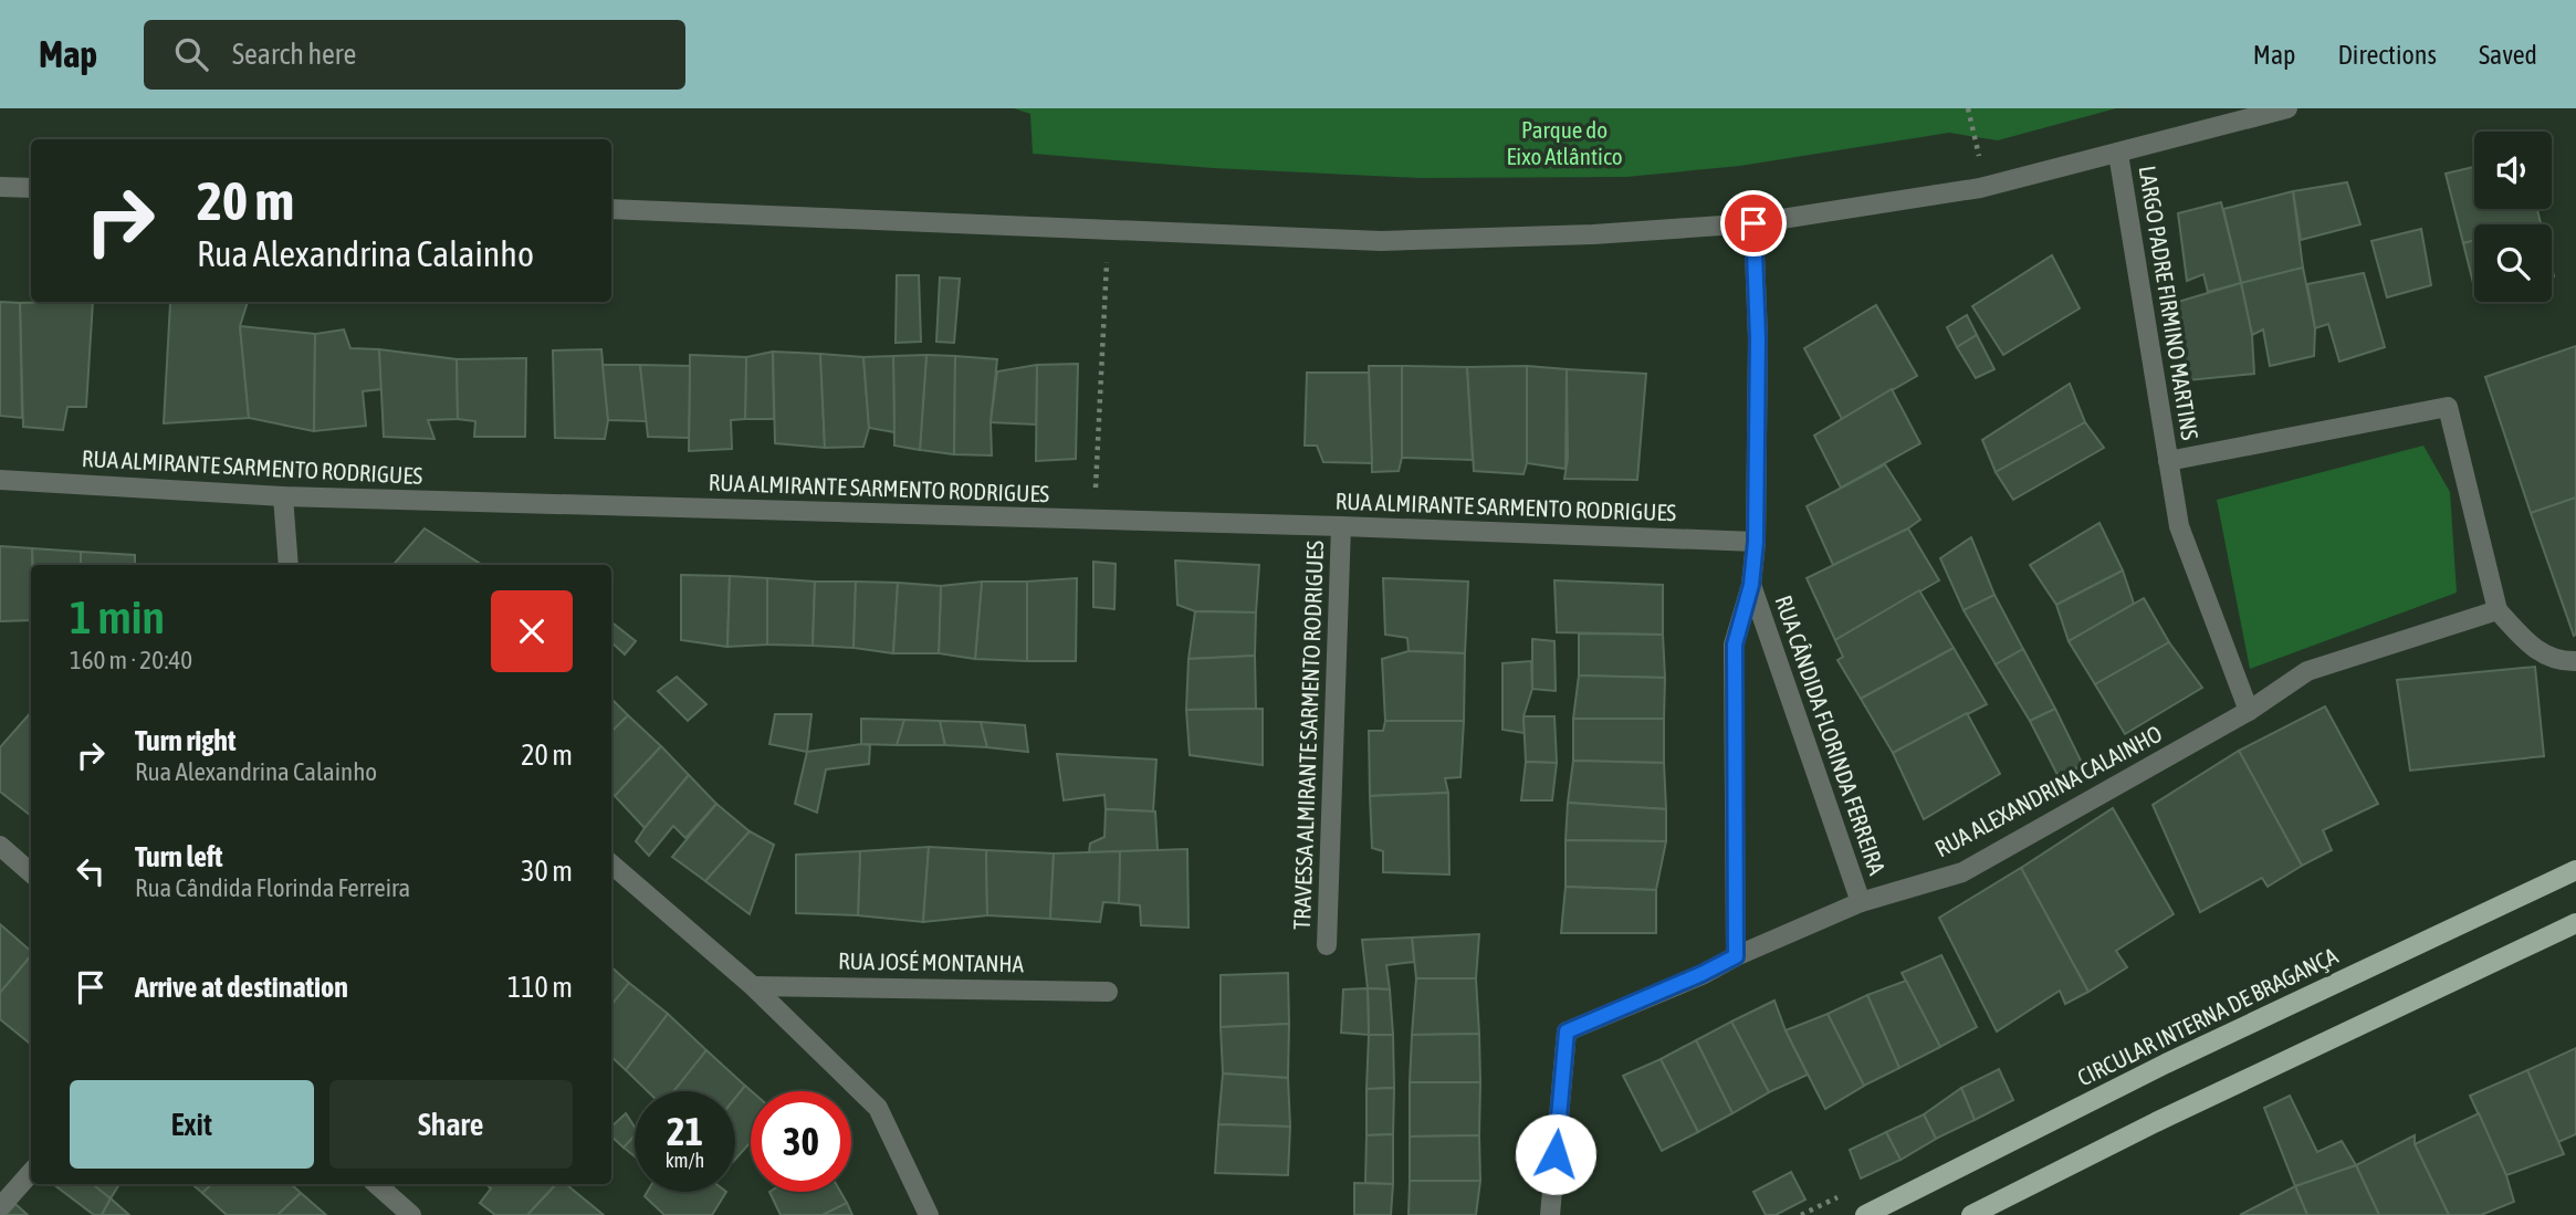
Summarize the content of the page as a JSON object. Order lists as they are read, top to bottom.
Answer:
{
  "streets": {
    "main road": ["CIRCULAR INTERNA DE BRAGANÇA"],
    "street": [
      "LARGO PADRE FIRMINO MARTINS",
      "RUA ALMIRANTE SARMENTO RODRIGUES",
      "TRAVESSA ALMIRANTE SARMENTO RODRIGUES",
      "RUA CÂNDIDA FLORINDA FERREIRA",
      "RUA ALEXANDRINA CALAINHO",
      "RUA JOSÉ MONTANHA"
    ]
  },
  "crossings": [
    ["LARGO PADRE FIRMINO MARTINS", "RUA ALEXANDRINA CALAINHO"],
    ["RUA ALMIRANTE SARMENTO RODRIGUES", "TRAVESSA ALMIRANTE SARMENTO RODRIGUES"],
    ["RUA ALMIRANTE SARMENTO RODRIGUES", "RUA CÂNDIDA FLORINDA FERREIRA"],
    ["RUA CÂNDIDA FLORINDA FERREIRA", "RUA ALEXANDRINA CALAINHO"]
  ],
  "parks": ["Parque do Eixo Atlântico"],
  "page": {
    "header": "Map",
    "search": "Search here",
    "nav": ["Map", "Directions", "Saved"],
    "turn": ["20 m", "Rua Alexandrina Calainho"],
    "heading": ["1 min", "160 m · 20:40"],
    "list": [
      {
        "name": "Turn right",
        "note": "Rua Alexandrina Calainho",
        "value": "20 m"
      },
      {
        "name": "Turn left",
        "note": "Rua Cândida Florinda Ferreira",
        "value": "30 m"
      },
      {
        "name": "Arrive at destination",
        "value": "110 m"
      }
    ],
    "buttons": ["Exit", "Share"],
    "speed": "21 km/h",
    "limit": "30"
  }
}
